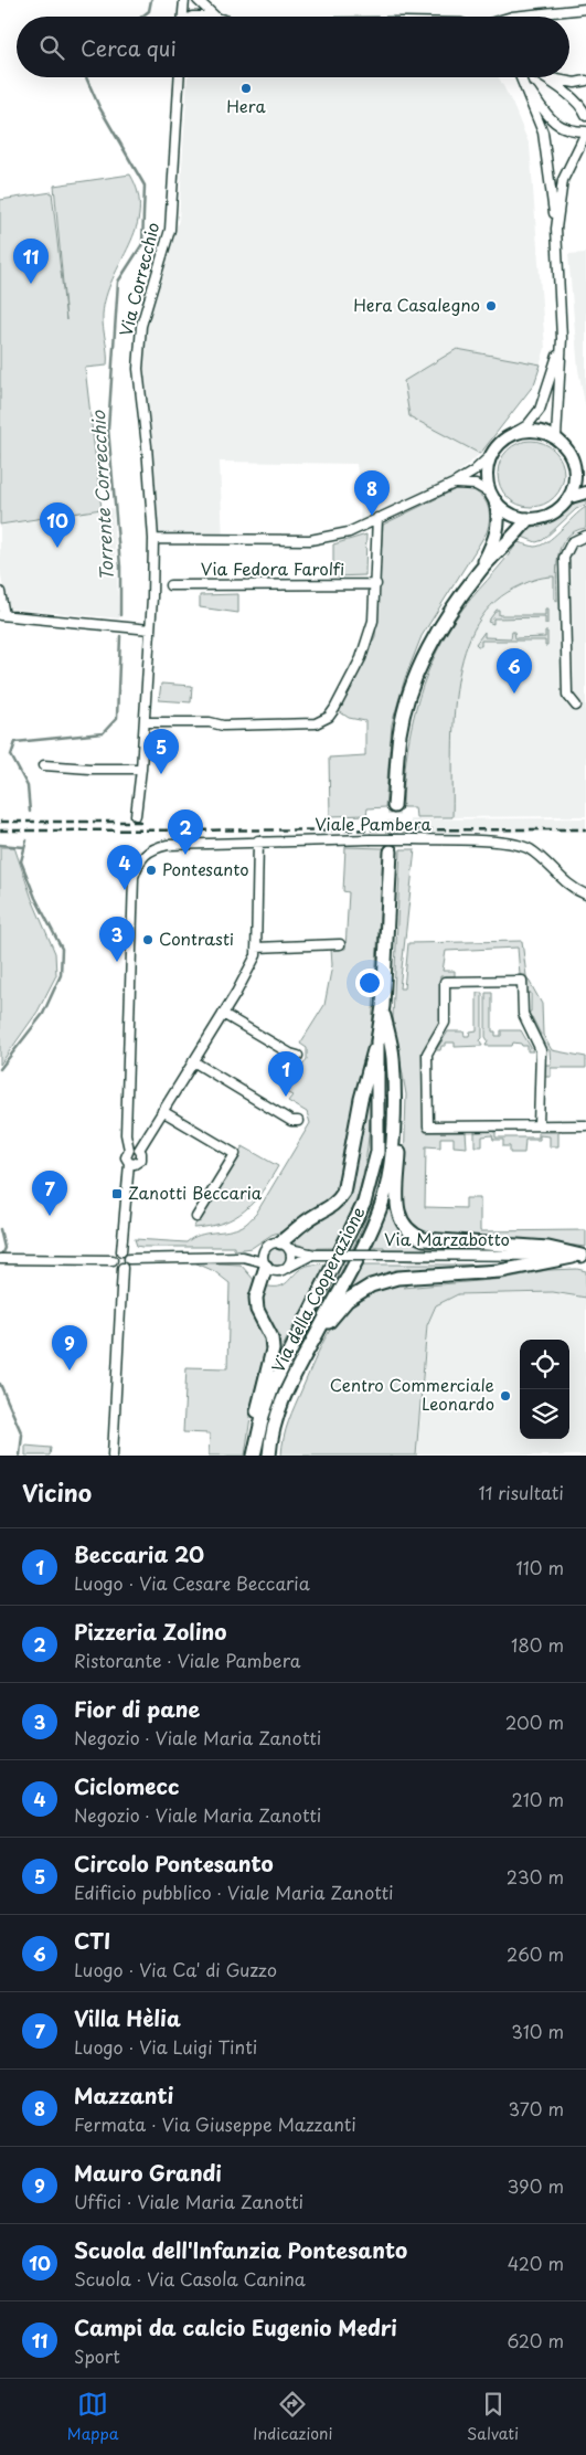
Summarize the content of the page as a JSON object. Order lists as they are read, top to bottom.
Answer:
{
  "streets": {
    "highway": ["Via della Cooperazione"],
    "street": [
      "Via Correcchio",
      "Via Fedora Farolfi",
      "Viale Pambera",
      "Via Marzabotto"
    ]
  },
  "water": ["Torrente Correcchio"],
  "places": {
    "other": [
      "Hera",
      "Hera Casalegno",
      "Pontesanto",
      "Contrasti",
      "Centro Commerciale Leonardo"
    ],
    "transit": ["Zanotti Beccaria"]
  },
  "page": {
    "search": "Cerca qui",
    "pins": [
      "11",
      "8",
      "10",
      "6",
      "5",
      "2",
      "4",
      "3",
      "1",
      "7",
      "9"
    ],
    "heading": ["Vicino", "11 risultati"],
    "list": [
      {
        "mark": "1",
        "name": "Beccaria 20",
        "note": "Luogo · Via Cesare Beccaria",
        "value": "110 m"
      },
      {
        "mark": "2",
        "name": "Pizzeria Zolino",
        "note": "Ristorante · Viale Pambera",
        "value": "180 m"
      },
      {
        "mark": "3",
        "name": "Fior di pane",
        "note": "Negozio · Viale Maria Zanotti",
        "value": "200 m"
      },
      {
        "mark": "4",
        "name": "Ciclomecc",
        "note": "Negozio · Viale Maria Zanotti",
        "value": "210 m"
      },
      {
        "mark": "5",
        "name": "Circolo Pontesanto",
        "note": "Edificio pubblico · Viale Maria Zanotti",
        "value": "230 m"
      },
      {
        "mark": "6",
        "name": "CTI",
        "note": "Luogo · Via Ca' di Guzzo",
        "value": "260 m"
      },
      {
        "mark": "7",
        "name": "Villa Hèlia",
        "note": "Luogo · Via Luigi Tinti",
        "value": "310 m"
      },
      {
        "mark": "8",
        "name": "Mazzanti",
        "note": "Fermata · Via Giuseppe Mazzanti",
        "value": "370 m"
      },
      {
        "mark": "9",
        "name": "Mauro Grandi",
        "note": "Uffici · Viale Maria Zanotti",
        "value": "390 m"
      },
      {
        "mark": "10",
        "name": "Scuola dell'Infanzia Pontesanto",
        "note": "Scuola · Via Casola Canina",
        "value": "420 m"
      },
      {
        "mark": "11",
        "name": "Campi da calcio Eugenio Medri",
        "note": "Sport",
        "value": "620 m"
      }
    ],
    "nav": ["Mappa", "Indicazioni", "Salvati"]
  }
}
